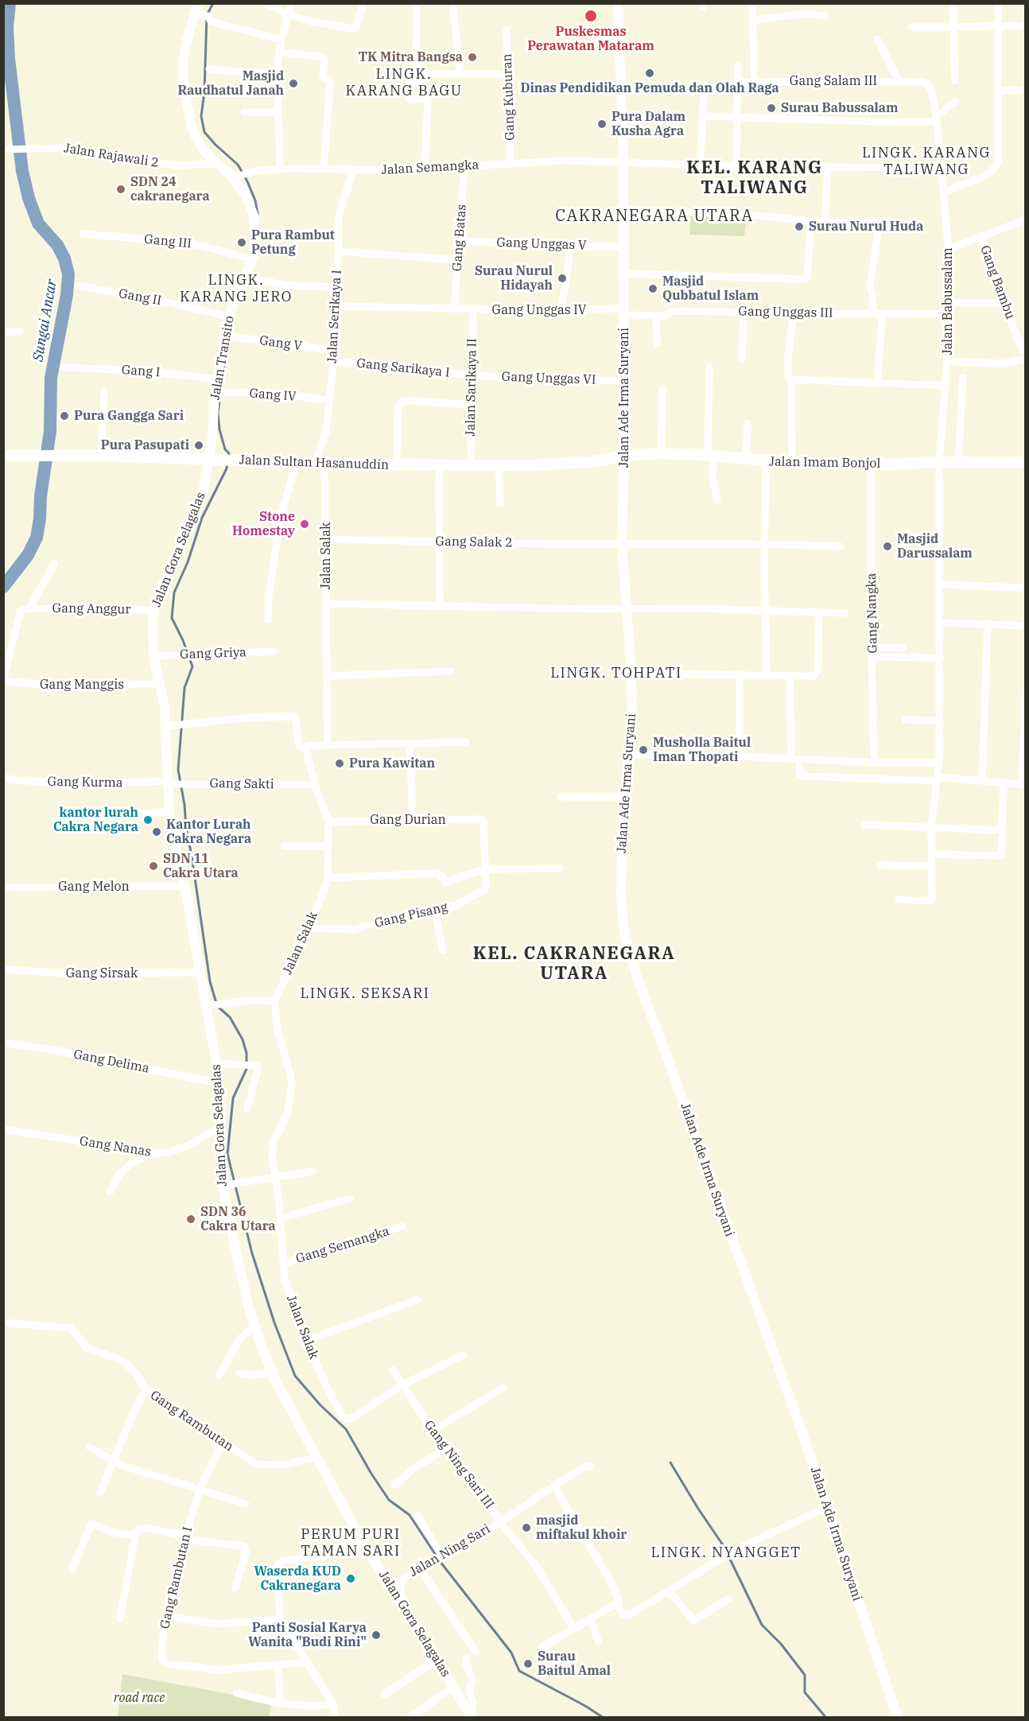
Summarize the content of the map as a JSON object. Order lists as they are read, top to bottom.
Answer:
{
  "streets": {
    "main road": ["Jalan Sultan Hasanuddin", "Jalan Imam Bonjol"],
    "street": [
      "Gang Salam III",
      "Gang Kuburan",
      "Jalan Rajawali 2",
      "Jalan Semangka",
      "Gang Batas",
      "Gang III",
      "Gang Unggas V",
      "Gang Bambu",
      "Gang II",
      "Jalan Babussalam",
      "Gang Unggas IV",
      "Gang Unggas III",
      "Jalan Serikaya I",
      "Gang V",
      "Jalan Transito",
      "Gang Sarikaya I",
      "Gang I",
      "Gang Unggas VI",
      "Jalan Sarikaya II",
      "Gang IV",
      "Jalan Ade Irma Suryani",
      "Gang Salak 2",
      "Jalan Gora Selagalas",
      "Jalan Salak",
      "Gang Anggur",
      "Gang Nangka",
      "Gang Griya",
      "Gang Manggis",
      "Gang Kurma",
      "Gang Sakti",
      "Gang Durian",
      "Gang Melon",
      "Gang Pisang",
      "Gang Sirsak",
      "Gang Delima",
      "Gang Nanas",
      "Gang Semangka",
      "Gang Rambutan",
      "Gang Ning Sari III",
      "Jalan Ning Sari",
      "Gang Rambutan I"
    ]
  },
  "crossings": [
    ["Gang Salam III", "Jalan Babussalam"],
    ["Gang Kuburan", "Jalan Semangka"],
    ["Jalan Rajawali 2", "Jalan Transito"],
    ["Jalan Semangka", "Gang Batas"],
    ["Jalan Semangka", "Jalan Babussalam"],
    ["Jalan Semangka", "Jalan Serikaya I"],
    ["Jalan Semangka", "Jalan Transito"],
    ["Jalan Semangka", "Jalan Ade Irma Suryani"],
    ["Gang Batas", "Gang Unggas V"],
    ["Gang Batas", "Gang Unggas IV"],
    ["Gang III", "Jalan Transito"],
    ["Gang Unggas V", "Jalan Ade Irma Suryani"],
    ["Gang II", "Jalan Transito"],
    ["Jalan Babussalam", "Gang Unggas III"],
    ["Jalan Babussalam", "Jalan Imam Bonjol"],
    ["Gang Unggas IV", "Gang Unggas III"],
    ["Gang Unggas IV", "Jalan Serikaya I"],
    ["Gang Unggas IV", "Jalan Sarikaya II"],
    ["Gang Unggas IV", "Jalan Ade Irma Suryani"],
    ["Gang Unggas III", "Jalan Ade Irma Suryani"],
    ["Jalan Serikaya I", "Gang V"],
    ["Jalan Serikaya I", "Gang Sarikaya I"],
    ["Jalan Serikaya I", "Gang IV"],
    ["Jalan Serikaya I", "Jalan Sultan Hasanuddin"],
    ["Jalan Serikaya I", "Jalan Salak"],
    ["Gang V", "Jalan Transito"],
    ["Jalan Transito", "Gang I"],
    ["Jalan Transito", "Gang IV"],
    ["Jalan Transito", "Jalan Sultan Hasanuddin"],
    ["Jalan Transito", "Jalan Gora Selagalas"],
    ["Gang Sarikaya I", "Gang Unggas VI"],
    ["Gang Sarikaya I", "Jalan Sarikaya II"],
    ["Gang Unggas VI", "Jalan Sarikaya II"],
    ["Gang Unggas VI", "Jalan Ade Irma Suryani"],
    ["Jalan Sarikaya II", "Jalan Sultan Hasanuddin"],
    ["Jalan Ade Irma Suryani", "Jalan Sultan Hasanuddin"],
    ["Jalan Ade Irma Suryani", "Jalan Imam Bonjol"],
    ["Jalan Ade Irma Suryani", "Gang Salak 2"],
    ["Jalan Sultan Hasanuddin", "Jalan Imam Bonjol"],
    ["Jalan Sultan Hasanuddin", "Jalan Gora Selagalas"],
    ["Jalan Sultan Hasanuddin", "Jalan Salak"],
    ["Jalan Imam Bonjol", "Gang Nangka"],
    ["Gang Salak 2", "Jalan Salak"],
    ["Jalan Gora Selagalas", "Jalan Salak"],
    ["Jalan Gora Selagalas", "Gang Anggur"],
    ["Jalan Gora Selagalas", "Gang Griya"],
    ["Jalan Gora Selagalas", "Gang Manggis"],
    ["Jalan Gora Selagalas", "Gang Kurma"],
    ["Jalan Gora Selagalas", "Gang Sakti"],
    ["Jalan Gora Selagalas", "Gang Melon"],
    ["Jalan Gora Selagalas", "Gang Sirsak"],
    ["Jalan Gora Selagalas", "Gang Delima"],
    ["Jalan Gora Selagalas", "Gang Nanas"],
    ["Jalan Gora Selagalas", "Gang Rambutan"],
    ["Jalan Gora Selagalas", "Jalan Ning Sari"],
    ["Jalan Salak", "Gang Sakti"],
    ["Jalan Salak", "Gang Durian"],
    ["Jalan Salak", "Gang Pisang"],
    ["Jalan Salak", "Gang Semangka"],
    ["Jalan Salak", "Gang Ning Sari III"],
    ["Gang Kurma", "Gang Sakti"],
    ["Gang Durian", "Gang Pisang"],
    ["Gang Rambutan", "Gang Rambutan I"],
    ["Gang Ning Sari III", "Jalan Ning Sari"]
  ],
  "districts": [
    "LINGK. KARANG BAGU",
    "LINGK. KARANG TALIWANG",
    "KEL. KARANG TALIWANG",
    "CAKRANEGARA UTARA",
    "LINGK. KARANG JERO",
    "LINGK. TOHPATI",
    "KEL. CAKRANEGARA UTARA",
    "LINGK. SEKSARI",
    "PERUM PURI TAMAN SARI",
    "LINGK. NYANGGET"
  ],
  "water": ["Sungai Ancar"],
  "parks": ["road race"],
  "places": [
    "Puskesmas Perawatan Mataram",
    "TK Mitra Bangsa",
    "Dinas Pendidikan Pemuda dan Olah Raga",
    "Masjid Raudhatul Janah",
    "Surau Babussalam",
    "Pura Dalam Kusha Agra",
    "SDN 24 cakranegara",
    "Surau Nurul Huda",
    "Pura Rambut Petung",
    "Surau Nurul Hidayah",
    "Masjid Qubbatul Islam",
    "Pura Gangga Sari",
    "Pura Pasupati",
    "Stone Homestay",
    "Masjid Darussalam",
    "Musholla Baitul Iman Thopati",
    "Pura Kawitan",
    "kantor lurah Cakra Negara",
    "Kantor Lurah Cakra Negara",
    "SDN 11 Cakra Utara",
    "SDN 36 Cakra Utara",
    "masjid miftakul khoir",
    "Waserda KUD Cakranegara",
    "Panti Sosial Karya Wanita \"Budi Rini\"",
    "Surau Baitul Amal"
  ]
}
